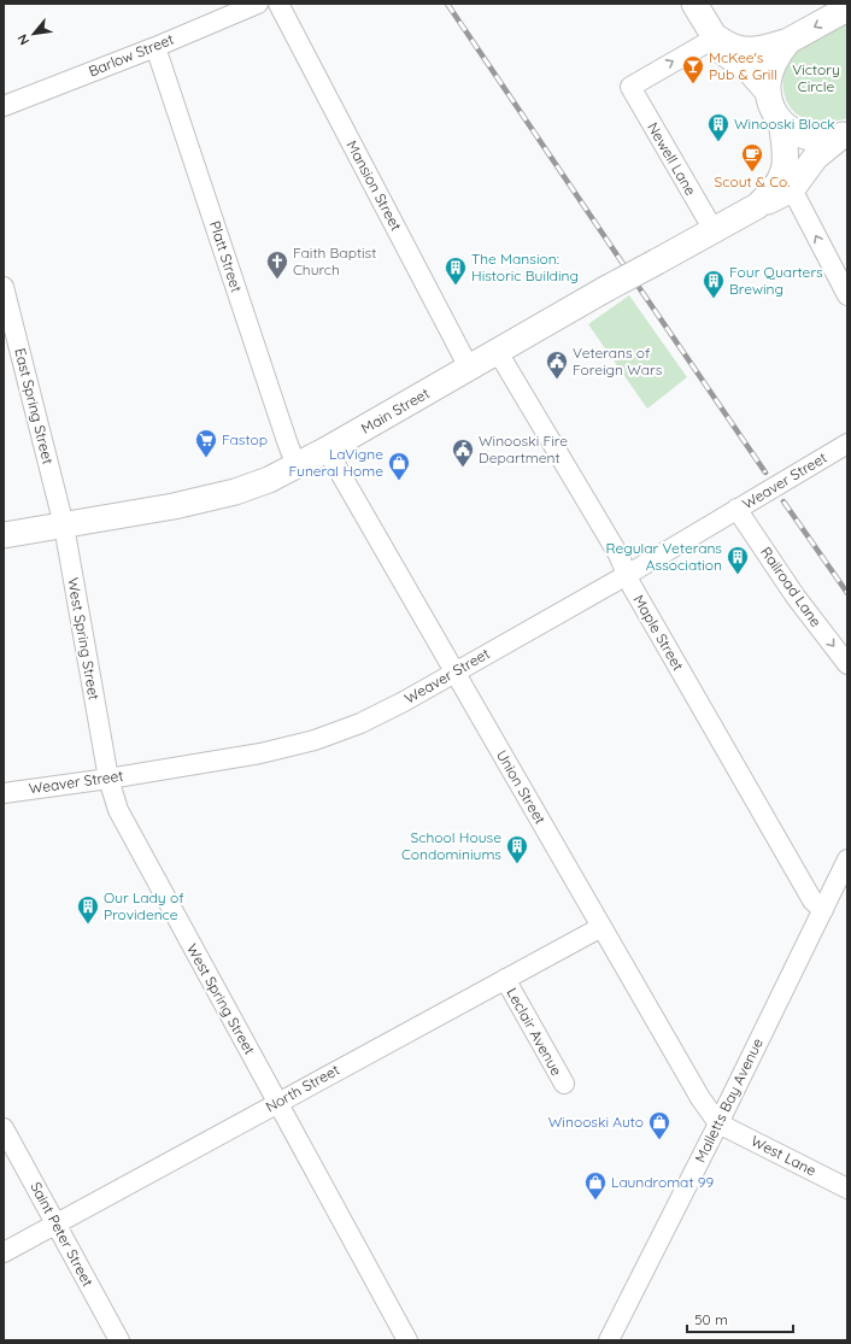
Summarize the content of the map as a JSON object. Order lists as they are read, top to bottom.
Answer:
{
  "streets": {
    "main road": ["Main Street"],
    "street": [
      "Barlow Street",
      "Newell Lane",
      "Mansion Street",
      "Platt Street",
      "East Spring Street",
      "Weaver Street",
      "Railroad Lane",
      "Maple Street",
      "West Spring Street",
      "Union Street",
      "Leclair Avenue",
      "North Street",
      "Malletts Bay Avenue",
      "West Lane",
      "Saint Peter Street"
    ]
  },
  "crossings": [
    ["Barlow Street", "Platt Street"],
    ["Newell Lane", "Main Street"],
    ["Mansion Street", "Main Street"],
    ["Platt Street", "Main Street"],
    ["East Spring Street", "Main Street"],
    ["East Spring Street", "West Spring Street"],
    ["Main Street", "Maple Street"],
    ["Main Street", "West Spring Street"],
    ["Main Street", "Union Street"],
    ["Weaver Street", "Railroad Lane"],
    ["Weaver Street", "Maple Street"],
    ["Weaver Street", "West Spring Street"],
    ["Weaver Street", "Union Street"],
    ["Maple Street", "Malletts Bay Avenue"],
    ["West Spring Street", "North Street"],
    ["Union Street", "North Street"],
    ["Union Street", "Malletts Bay Avenue"],
    ["Union Street", "West Lane"],
    ["Leclair Avenue", "North Street"],
    ["North Street", "Saint Peter Street"],
    ["Malletts Bay Avenue", "West Lane"]
  ],
  "one_way": ["Railroad Lane"],
  "parks": ["Victory Circle"],
  "places": {
    "bar": ["McKee's Pub & Grill"],
    "building": [
      "Winooski Block",
      "The Mansion: Historic Building",
      "Four Quarters Brewing",
      "Regular Veterans Association",
      "School House Condominiums",
      "Our Lady of Providence"
    ],
    "cafe": ["Scout & Co."],
    "church": ["Faith Baptist Church"],
    "public building": ["Veterans of Foreign Wars", "Winooski Fire Department"],
    "supermarket": ["Fastop"],
    "shop": ["LaVigne Funeral Home", "Winooski Auto", "Laundromat 99"]
  },
  "scale_bar": "50 m",
  "north": "bottom left"
}
